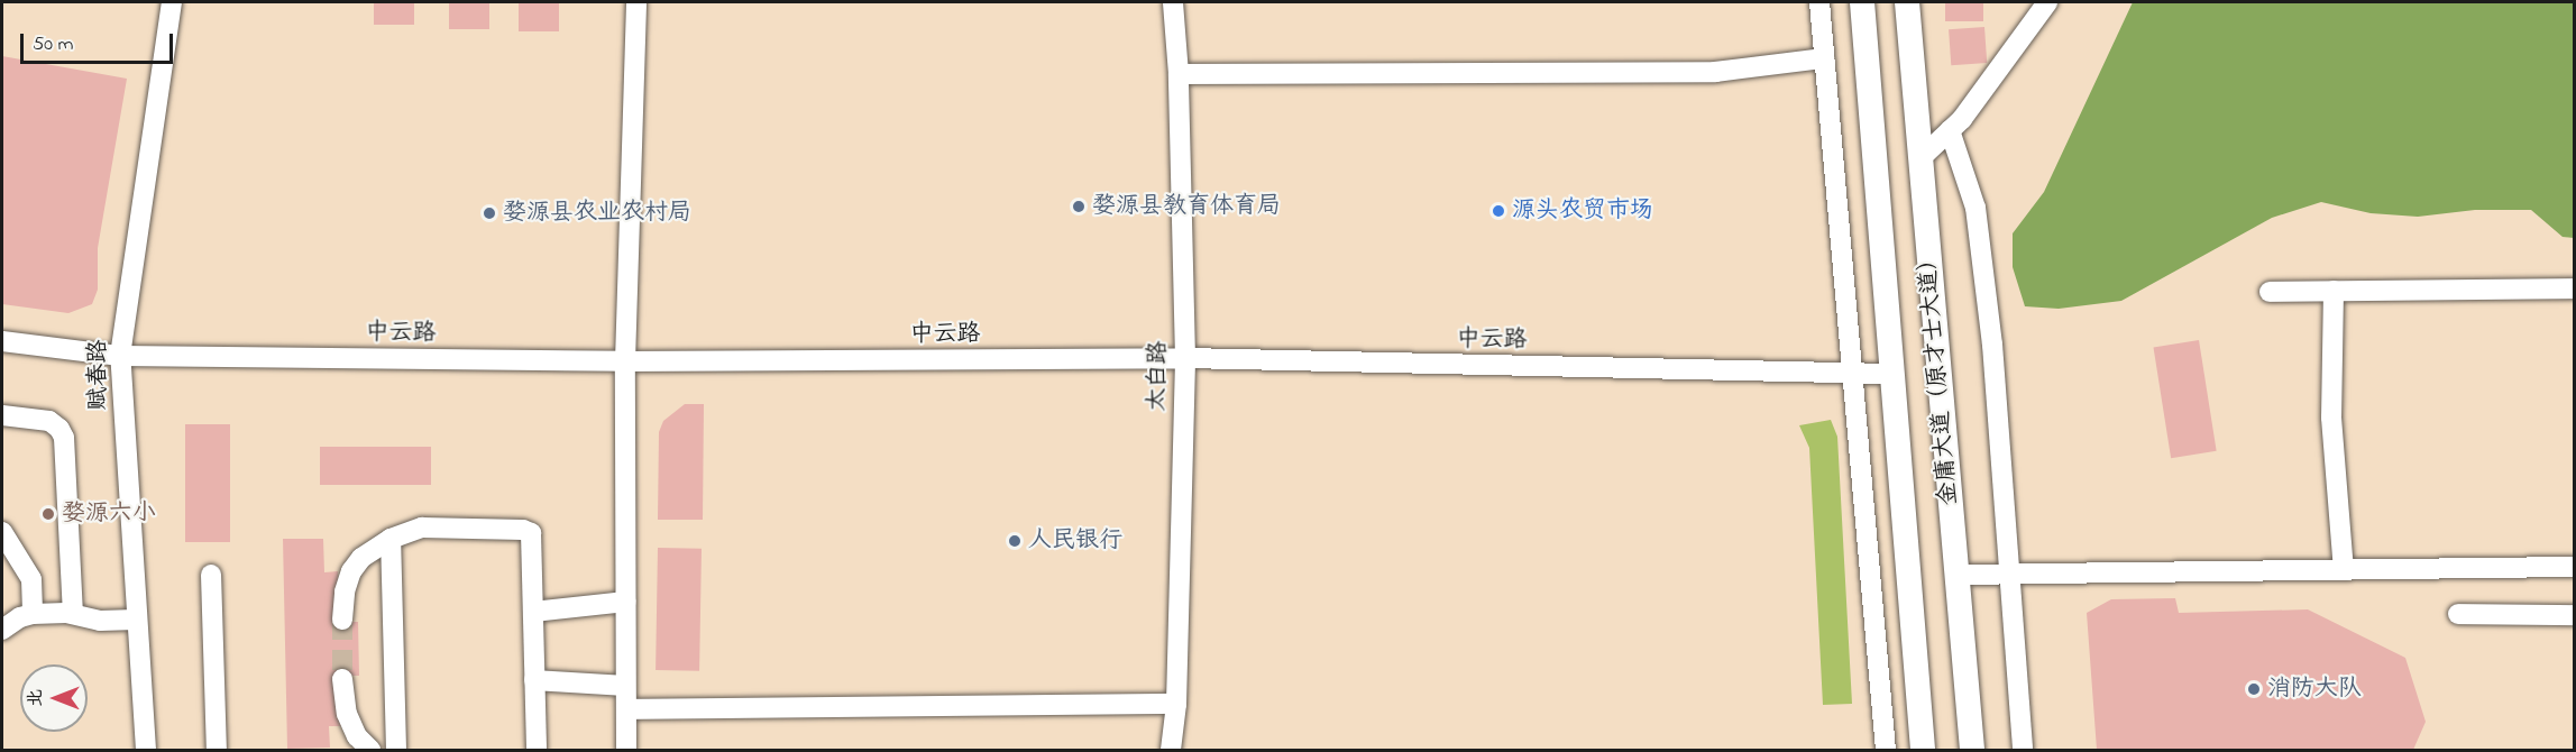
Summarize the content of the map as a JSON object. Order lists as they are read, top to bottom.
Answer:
{
  "streets": {
    "main road": ["金庸大道（原才士大道）"],
    "street": ["中云路", "赋春路", "太白路"]
  },
  "crossings": [
    ["中云路", "赋春路"],
    ["中云路", "太白路"],
    ["中云路", "金庸大道（原才士大道）"]
  ],
  "places": [
    "婺源县教育体育局",
    "源头农贸市场",
    "婺源县农业农村局",
    "婺源六小",
    "人民银行",
    "消防大队"
  ],
  "scale_bar": "50 m",
  "north": "left"
}
